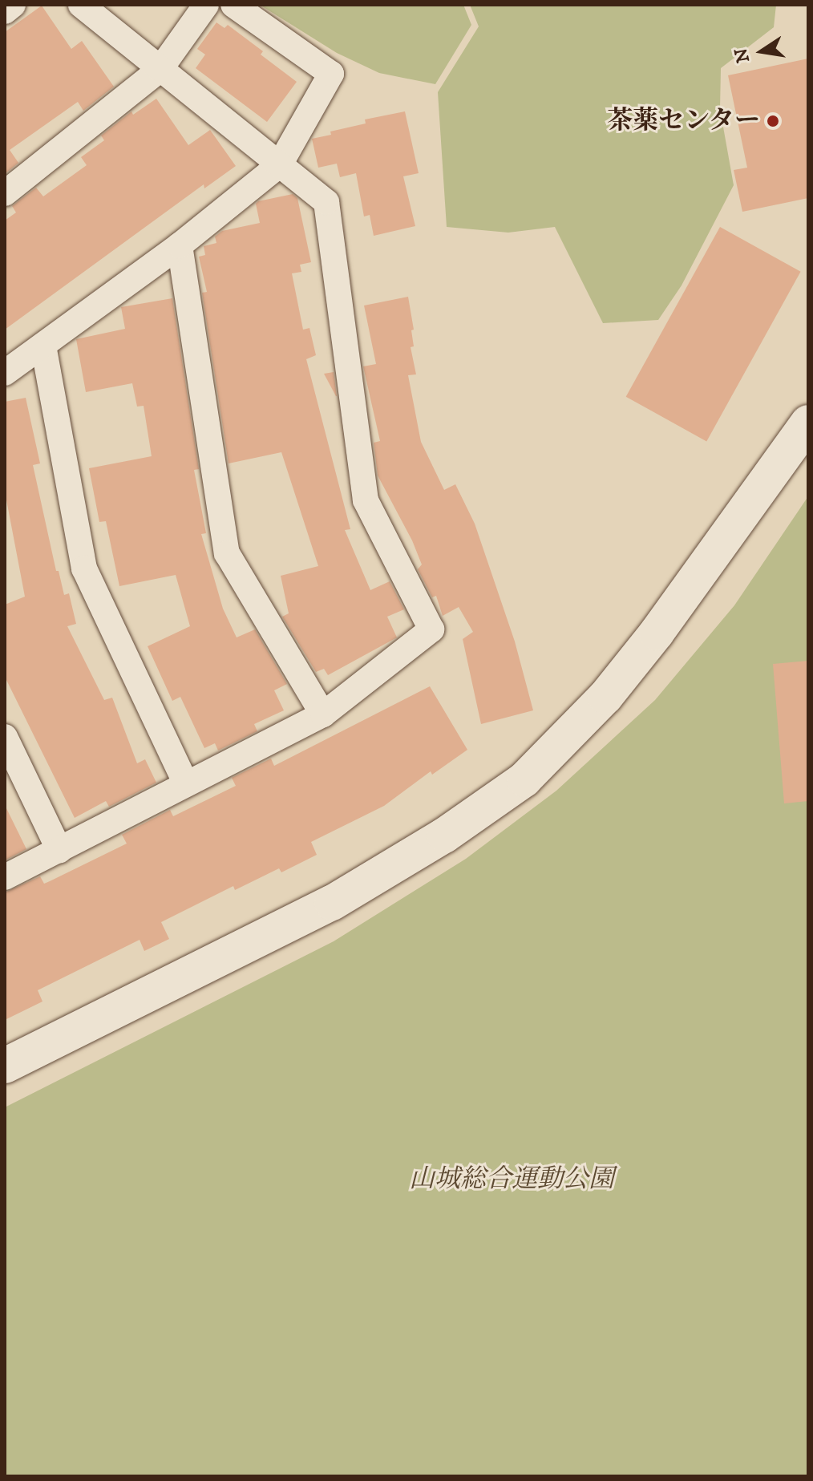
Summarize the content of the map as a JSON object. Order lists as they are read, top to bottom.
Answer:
{
  "parks": ["山城総合運動公園"],
  "places": ["茶薬センター"],
  "north": "left"
}
